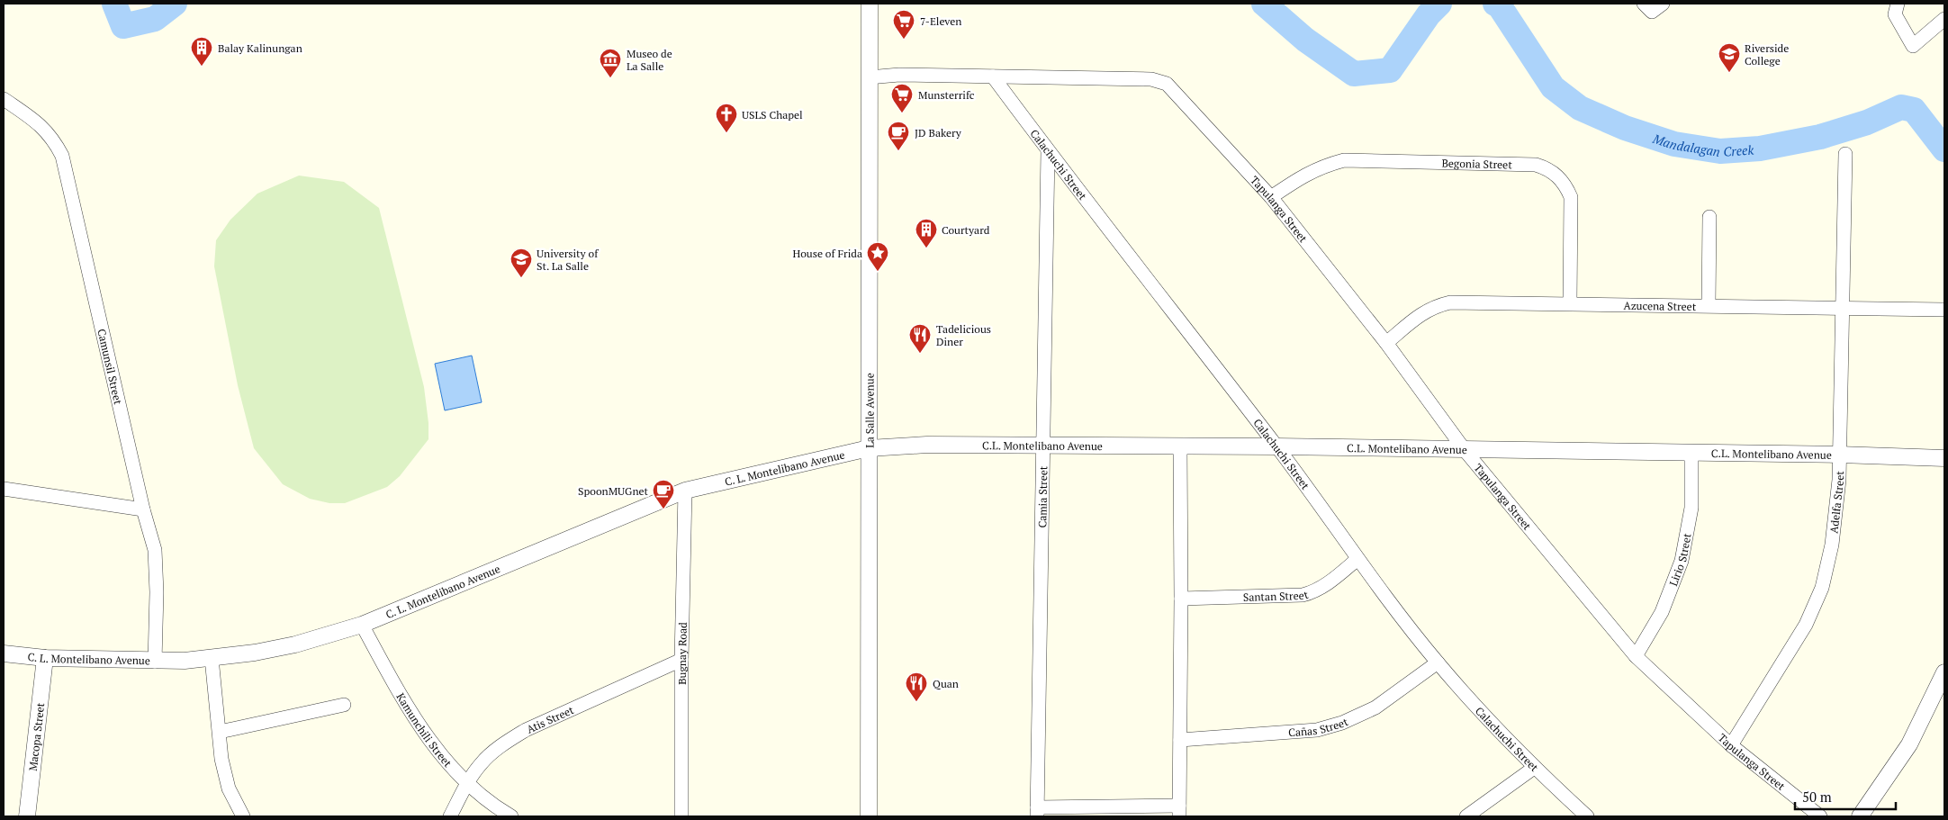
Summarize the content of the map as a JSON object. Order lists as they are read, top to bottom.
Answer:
{
  "streets": {
    "street": [
      "Begonia Street",
      "Calachuchi Street",
      "Tapulanga Street",
      "Azucena Street",
      "Camunsil Street",
      "La Salle Avenue",
      "C.L. Montelibano Avenue",
      "C. L. Montelibano Avenue",
      "Camia Street",
      "Adelfa Street",
      "Lirio Street",
      "Santan Street",
      "Bugnay Road",
      "Atis Street",
      "Cañas Street",
      "Kamunchili Street",
      "Macopa Street"
    ]
  },
  "crossings": [
    ["Begonia Street", "Tapulanga Street"],
    ["Begonia Street", "Azucena Street"],
    ["Calachuchi Street", "Tapulanga Street"],
    ["Calachuchi Street", "C.L. Montelibano Avenue"],
    ["Calachuchi Street", "Camia Street"],
    ["Calachuchi Street", "Santan Street"],
    ["Calachuchi Street", "Cañas Street"],
    ["Tapulanga Street", "Azucena Street"],
    ["Tapulanga Street", "C.L. Montelibano Avenue"],
    ["Tapulanga Street", "Adelfa Street"],
    ["Tapulanga Street", "Lirio Street"],
    ["Azucena Street", "Adelfa Street"],
    ["Camunsil Street", "C. L. Montelibano Avenue"],
    ["La Salle Avenue", "C.L. Montelibano Avenue"],
    ["La Salle Avenue", "C. L. Montelibano Avenue"],
    ["C.L. Montelibano Avenue", "C. L. Montelibano Avenue"],
    ["C.L. Montelibano Avenue", "Camia Street"],
    ["C.L. Montelibano Avenue", "Adelfa Street"],
    ["C.L. Montelibano Avenue", "Lirio Street"],
    ["C. L. Montelibano Avenue", "Bugnay Road"],
    ["C. L. Montelibano Avenue", "Kamunchili Street"],
    ["C. L. Montelibano Avenue", "Macopa Street"],
    ["Bugnay Road", "Atis Street"],
    ["Atis Street", "Kamunchili Street"]
  ],
  "water": ["Mandalagan Creek"],
  "places": {
    "supermarket": ["7-Eleven", "Munsterrifc"],
    "building": ["Balay Kalinungan", "Courtyard"],
    "school or university": ["Riverside College", "University of St. La Salle"],
    "museum": ["Museo de La Salle"],
    "church": ["USLS Chapel"],
    "cafe": ["JD Bakery", "SpoonMUGnet"],
    "place": ["House of Frida"],
    "restaurant": ["Tadelicious Diner", "Quan"]
  },
  "scale_bar": "50 m"
}
